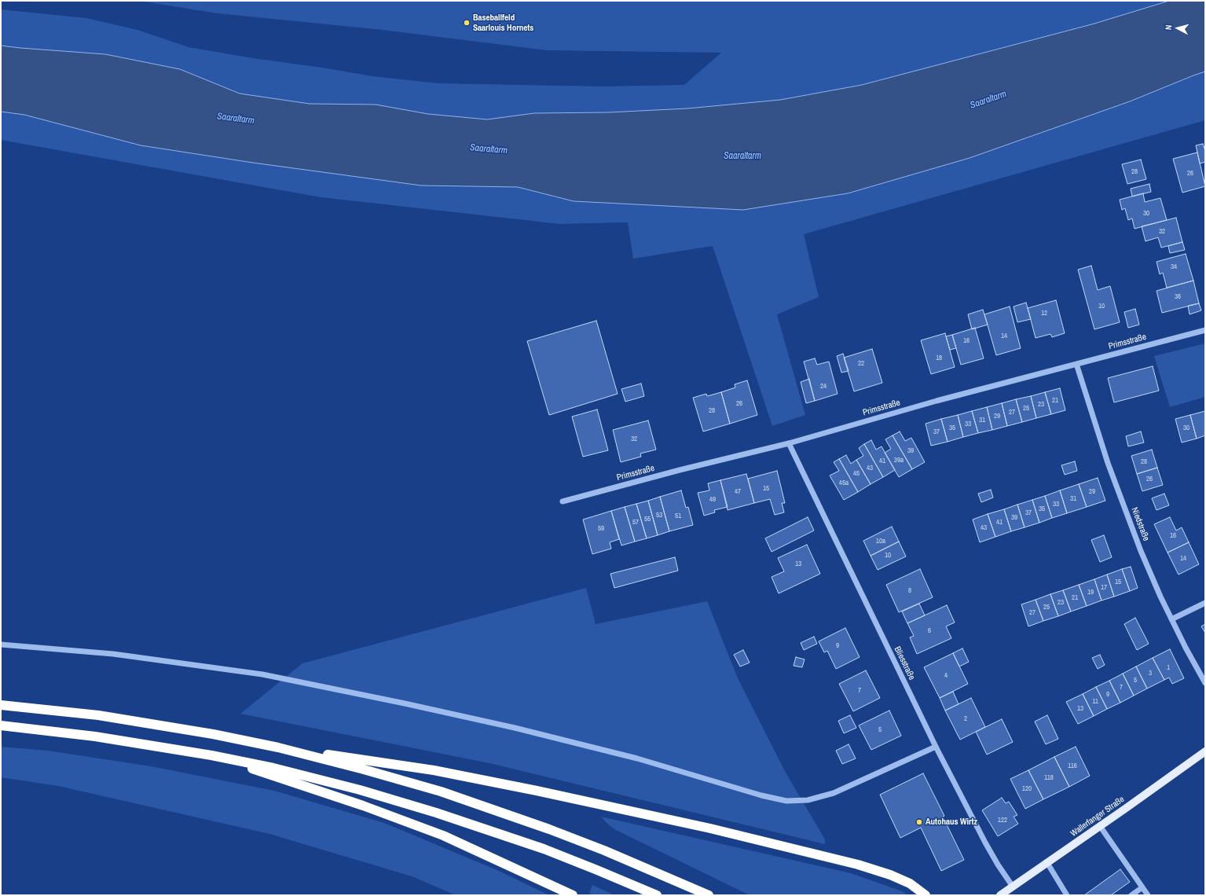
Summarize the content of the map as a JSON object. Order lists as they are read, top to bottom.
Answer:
{
  "streets": {
    "main road": ["Wallerfanger Straße"],
    "street": ["Primsstraße", "Niedstraße", "Bliesstraße"]
  },
  "crossings": [
    ["Primsstraße", "Niedstraße"],
    ["Primsstraße", "Bliesstraße"],
    ["Bliesstraße", "Wallerfanger Straße"]
  ],
  "water": ["Saaraltarm"],
  "places": ["Baseballfeld Saarlouis Hornets", "Autohaus Wirtz"],
  "house_numbers": [
    "28",
    "26",
    "30",
    "32",
    "34",
    "36",
    "10",
    "12",
    "14",
    "16",
    "18",
    "22",
    "24",
    "21",
    "26",
    "23",
    "25",
    "28",
    "27",
    "29",
    "31",
    "33",
    "35",
    "30",
    "37",
    "32",
    "39",
    "39a",
    "41",
    "28",
    "43",
    "45",
    "26",
    "45a",
    "15",
    "47",
    "29",
    "31",
    "49",
    "33",
    "35",
    "37",
    "53",
    "51",
    "39",
    "55",
    "57",
    "41",
    "43",
    "59",
    "16",
    "10a",
    "10",
    "14",
    "13",
    "15",
    "17",
    "8",
    "19",
    "21",
    "23",
    "25",
    "27",
    "6",
    "9",
    "1",
    "3",
    "4",
    "5",
    "7",
    "7",
    "9",
    "11",
    "13",
    "2",
    "5",
    "116",
    "118",
    "120",
    "122"
  ],
  "north": "left"
}
